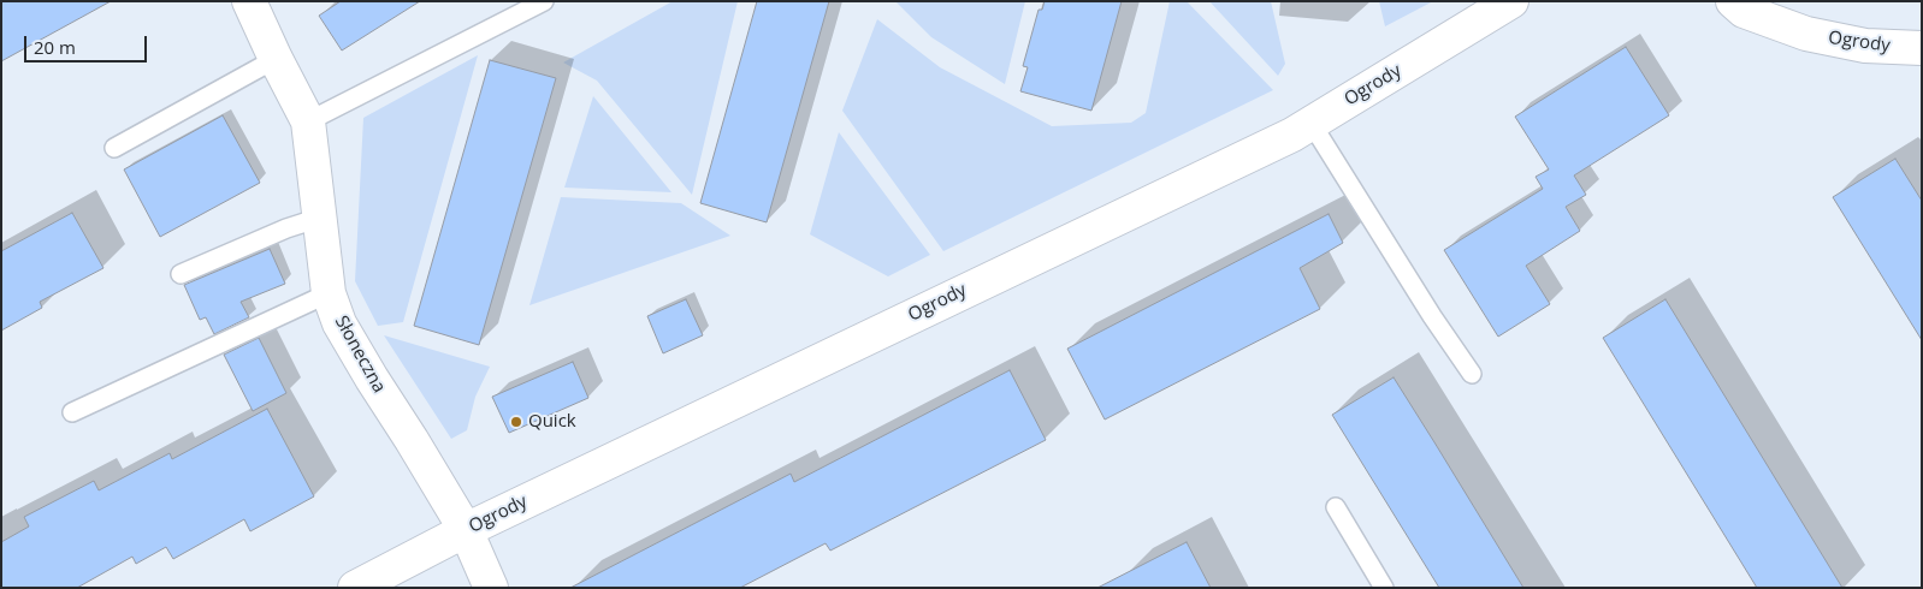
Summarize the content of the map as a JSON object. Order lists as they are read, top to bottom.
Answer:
{
  "streets": {
    "street": ["Ogrody", "Słoneczna"]
  },
  "crossings": [
    ["Ogrody", "Słoneczna"]
  ],
  "places": ["Quick"],
  "scale_bar": "20 m"
}
